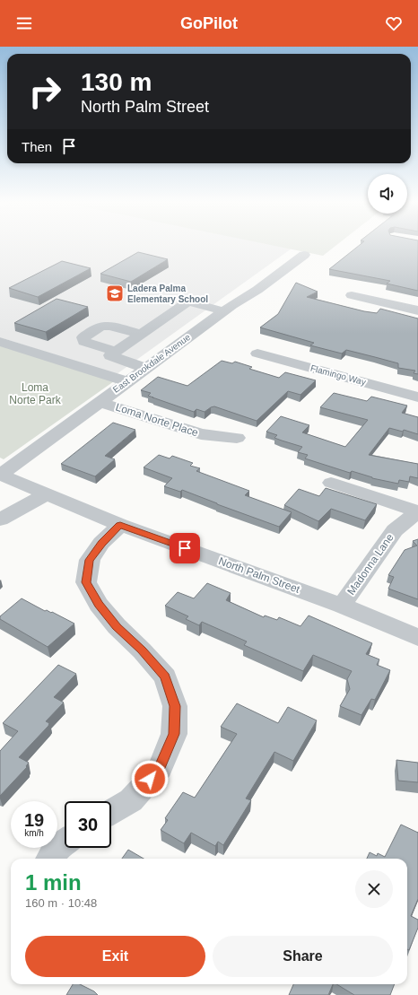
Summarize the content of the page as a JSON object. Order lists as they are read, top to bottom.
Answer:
{
  "streets": {
    "street": [
      "East Brookdale Avenue",
      "Flamingo Way",
      "Loma Norte Place",
      "Madonna Lane",
      "North Palm Street"
    ]
  },
  "crossings": [
    ["East Brookdale Avenue", "Loma Norte Place"],
    ["East Brookdale Avenue", "North Palm Street"],
    ["Madonna Lane", "North Palm Street"]
  ],
  "parks": ["Loma Norte Park"],
  "places": {
    "school or university": ["Ladera Palma Elementary School"]
  },
  "page": {
    "header": "GoPilot",
    "turn": ["130 m", "North Palm Street"],
    "then": "Then",
    "speed": "19 km/h",
    "limit": "30",
    "heading": ["1 min", "160 m · 10:48"],
    "buttons": ["Exit", "Share"]
  }
}
